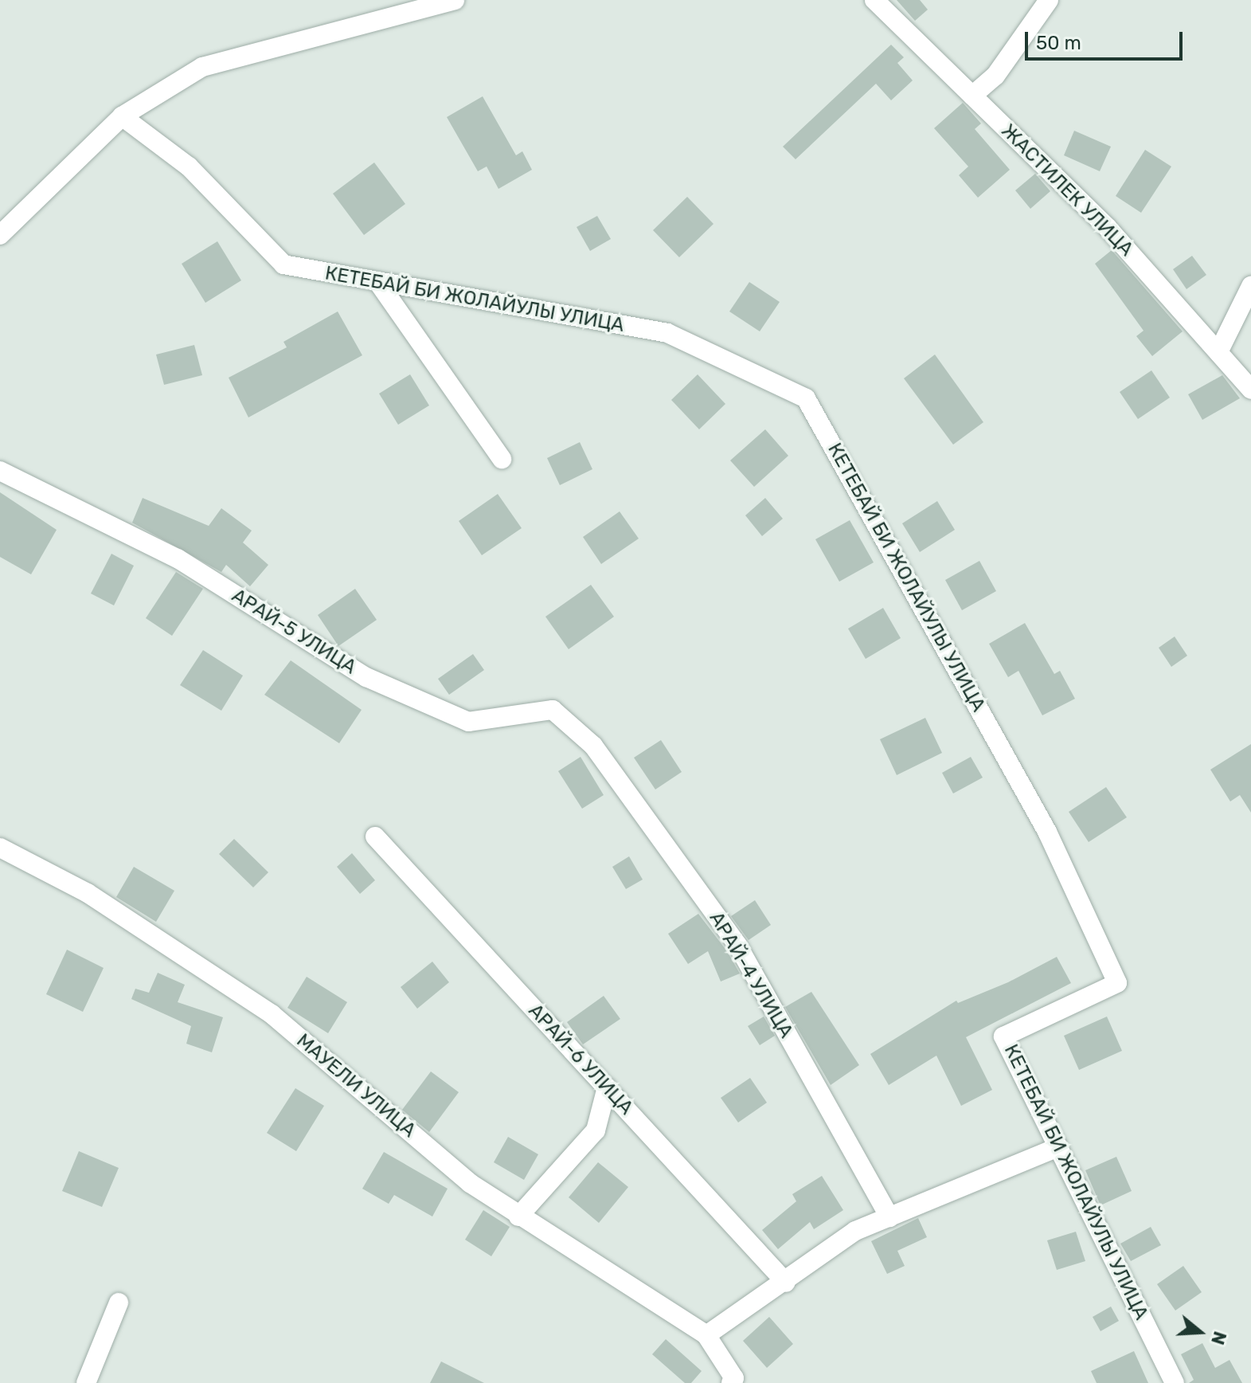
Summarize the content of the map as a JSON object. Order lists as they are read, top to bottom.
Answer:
{
  "streets": {
    "street": [
      "ЖАСТИЛЕК УЛИЦА",
      "КЕТЕБАЙ БИ ЖОЛАЙУЛЫ УЛИЦА",
      "АРАЙ-5 УЛИЦА",
      "АРАЙ-4 УЛИЦА",
      "АРАЙ-6 УЛИЦА",
      "МАУЕЛИ УЛИЦА"
    ]
  },
  "crossings": [
    ["АРАЙ-5 УЛИЦА", "АРАЙ-4 УЛИЦА"]
  ],
  "scale_bar": "50 m",
  "north": "right"
}
